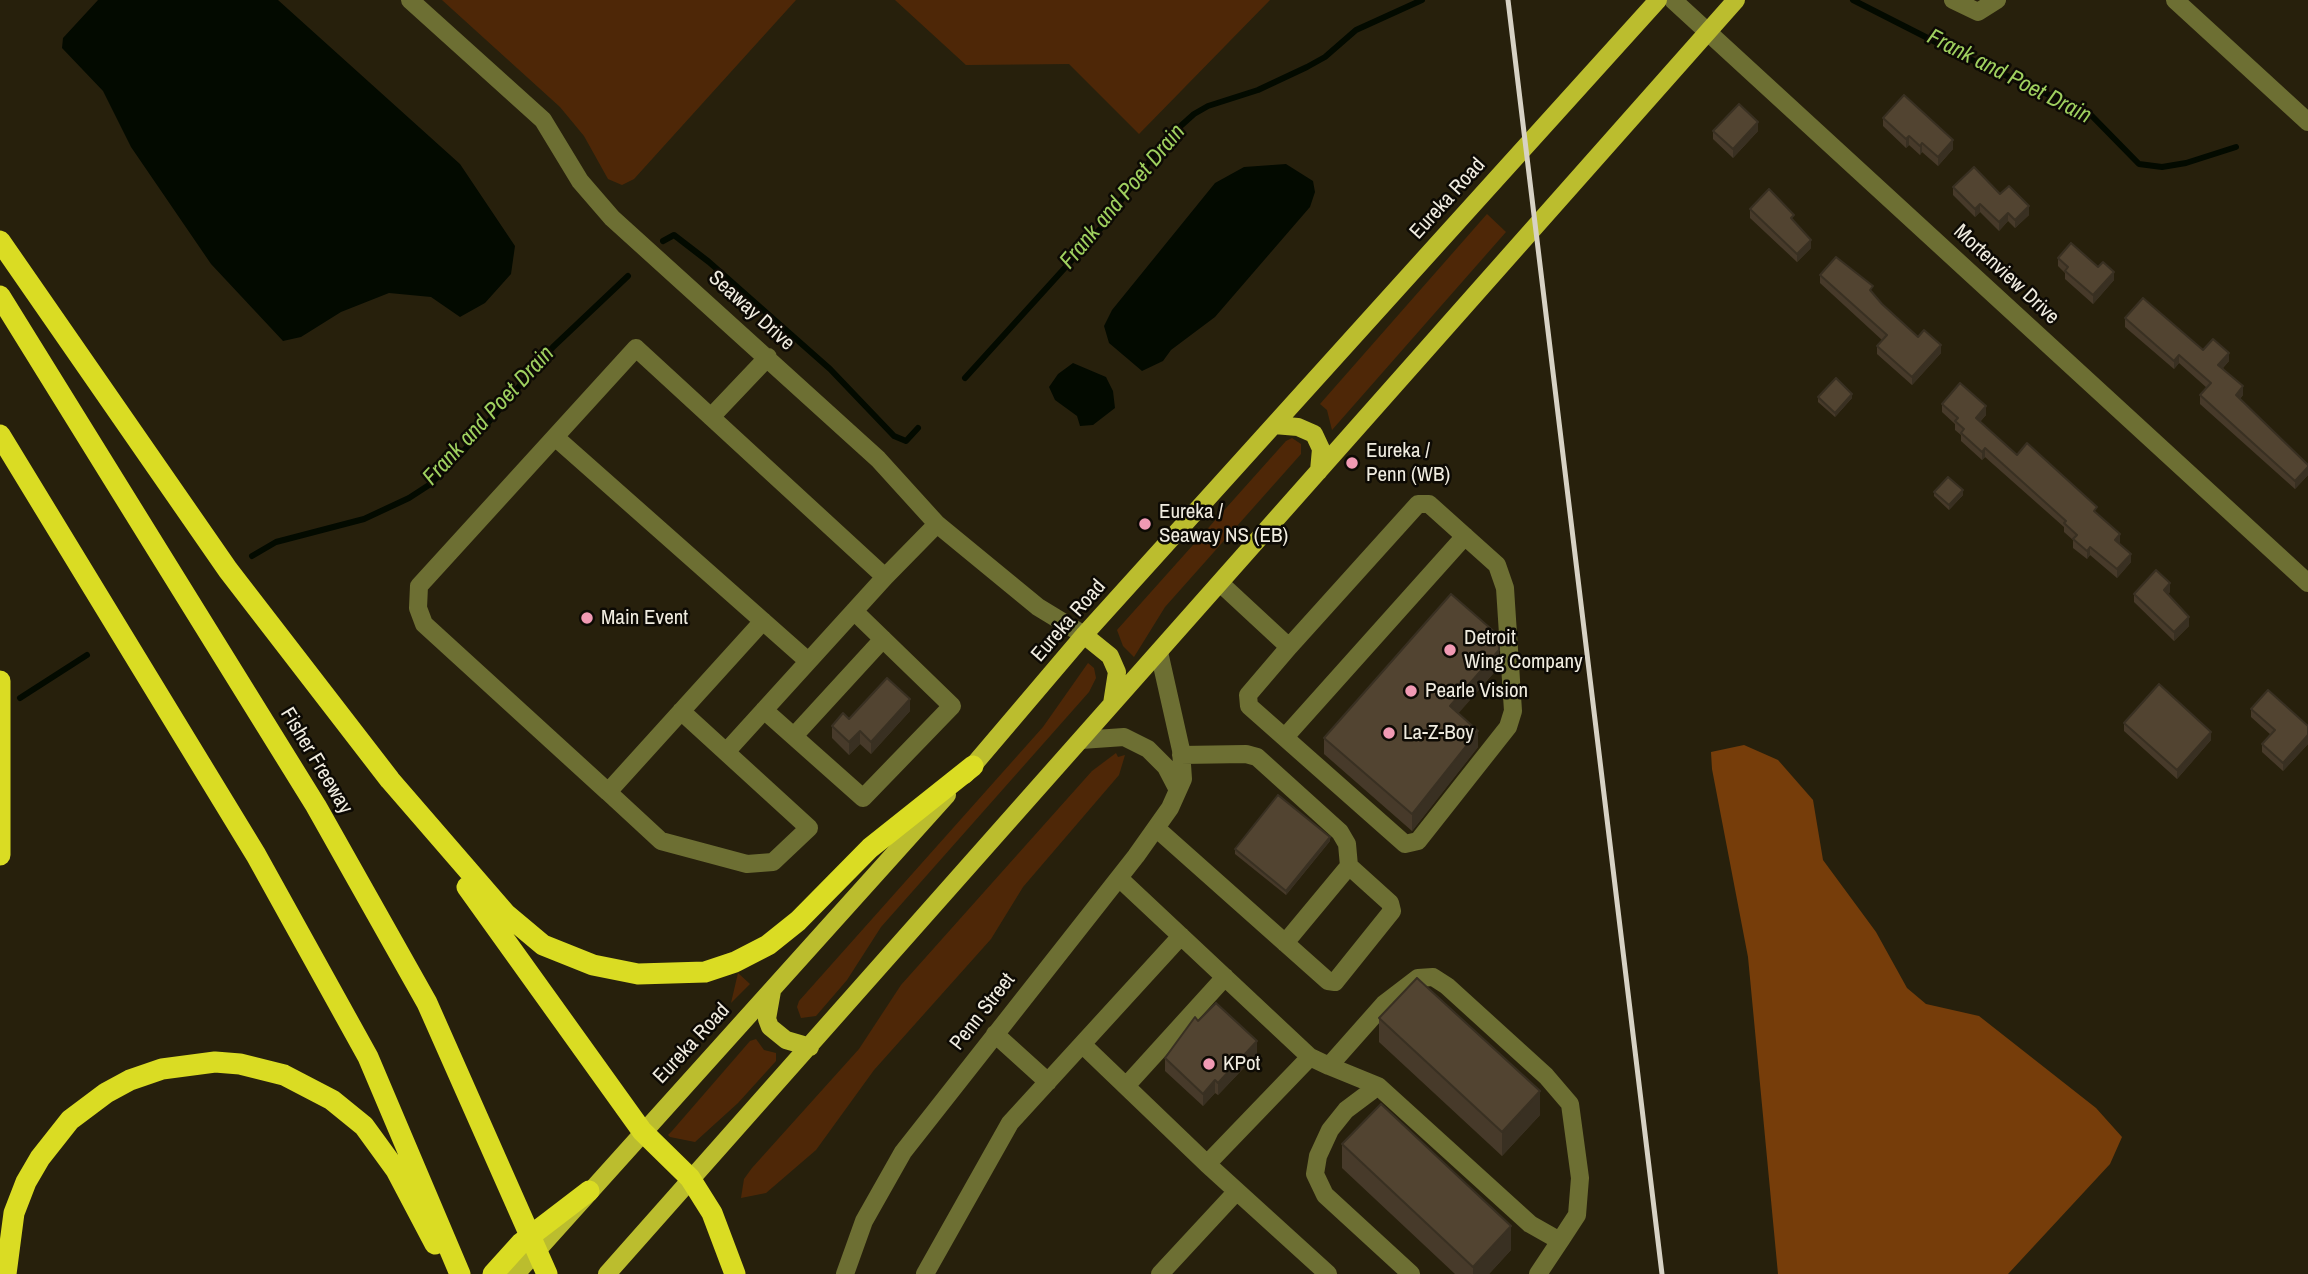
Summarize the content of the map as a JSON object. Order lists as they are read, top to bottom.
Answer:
{
  "streets": {
    "highway": ["Fisher Freeway"],
    "main road": ["Eureka Road"],
    "street": ["Mortenview Drive", "Seaway Drive", "Penn Street"]
  },
  "crossings": [
    ["Eureka Road", "Seaway Drive"]
  ],
  "water": ["Frank and Poet Drain"],
  "places": [
    "Eureka / Penn (WB)",
    "Eureka / Seaway NS (EB)",
    "Main Event",
    "Detroit Wing Company",
    "Pearle Vision",
    "La-Z-Boy",
    "KPot"
  ]
}
